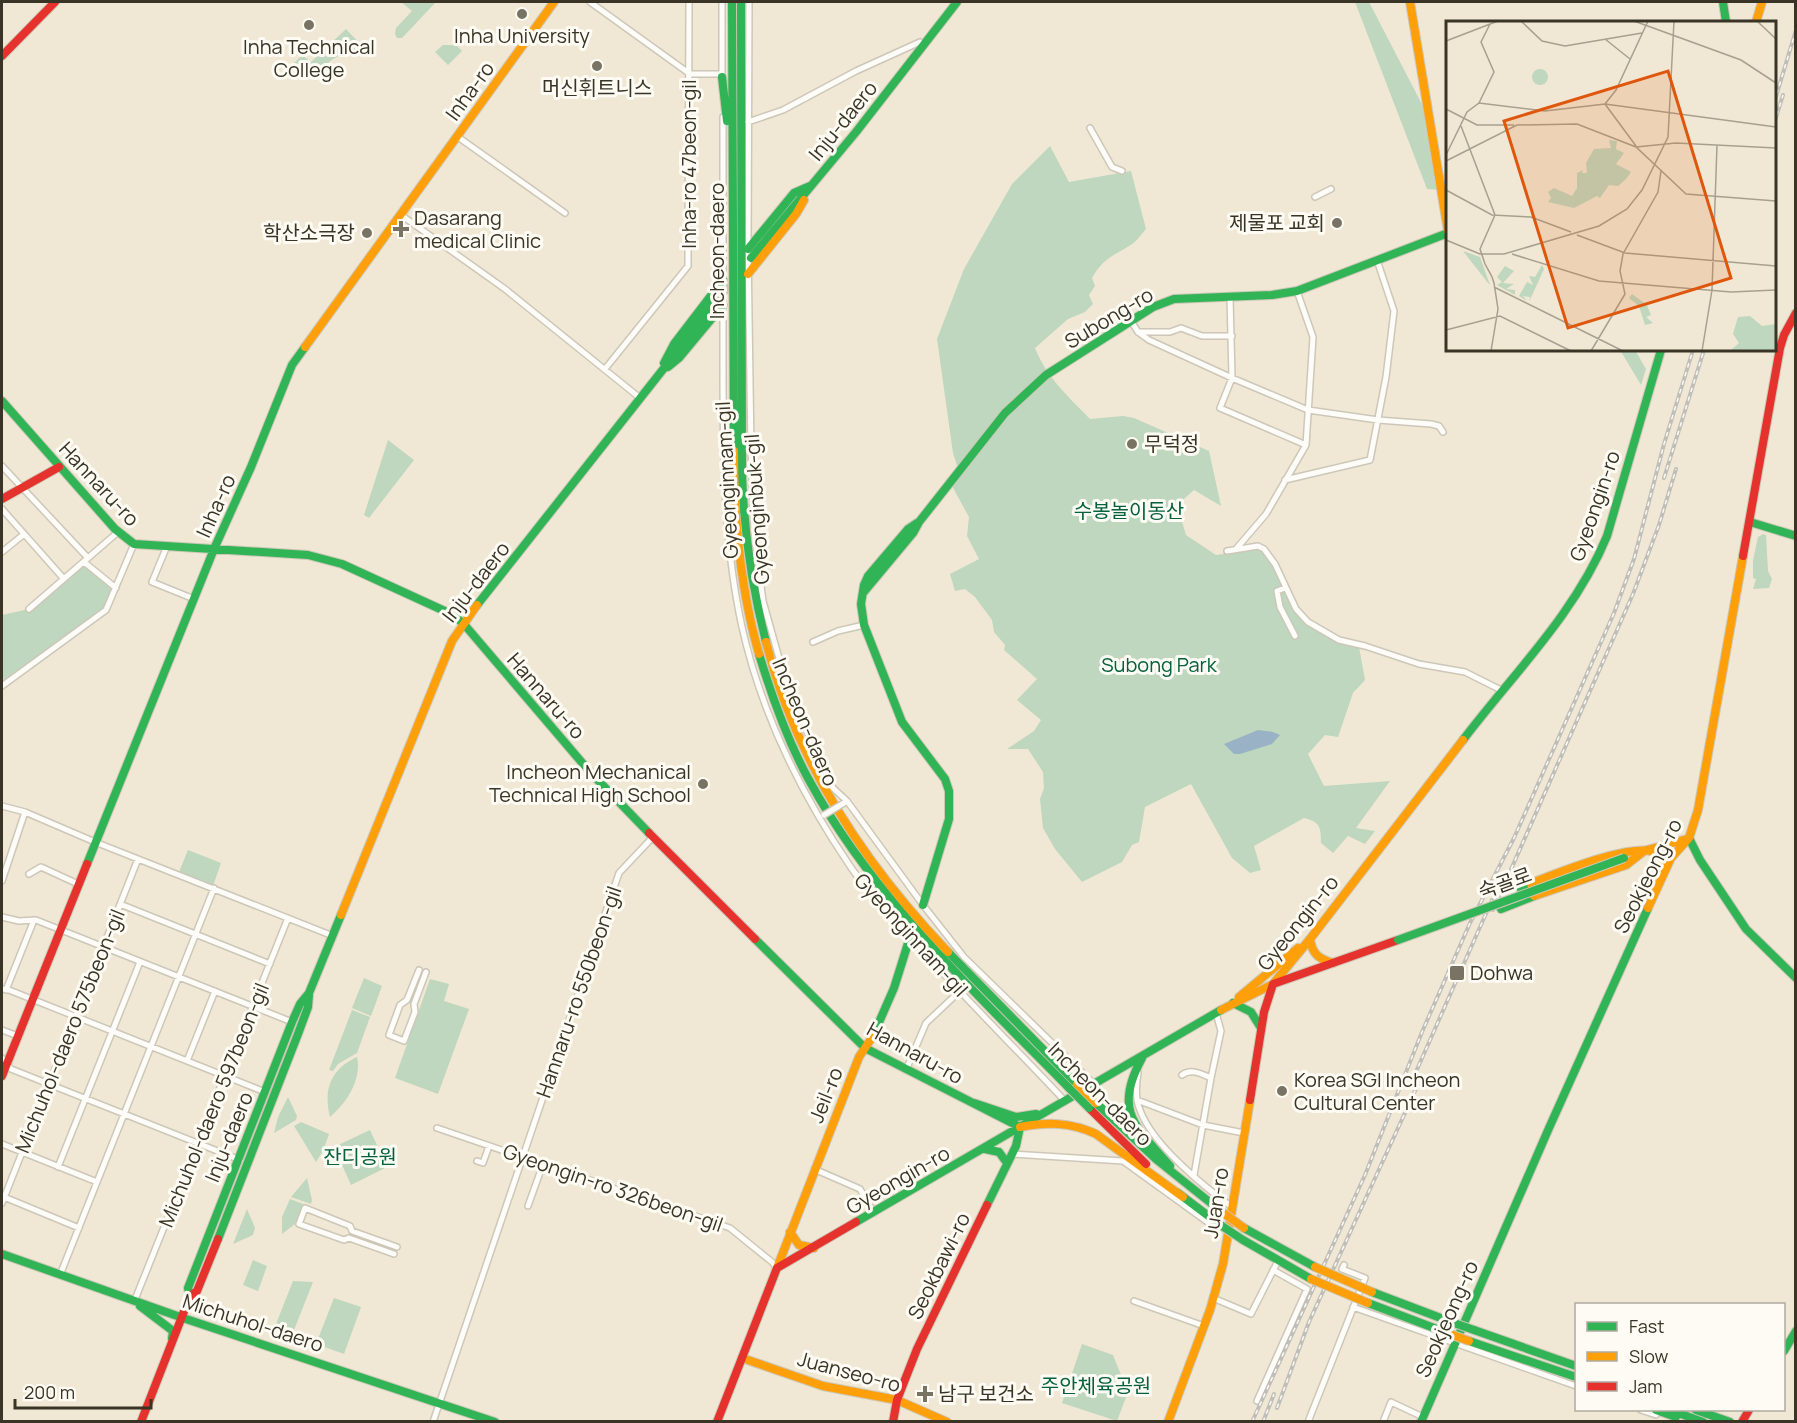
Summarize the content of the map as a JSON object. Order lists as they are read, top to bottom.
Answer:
{
  "streets": {
    "main road": [
      "Inha-ro",
      "Inju-daero",
      "Incheon-daero",
      "Subong-ro",
      "Hannaru-ro",
      "Gyeongin-ro",
      "Seokjeong-ro",
      "숙골로",
      "Jeil-ro",
      "Juan-ro",
      "Seokbawi-ro",
      "Michuhol-daero",
      "Juanseo-ro"
    ],
    "street": [
      "Inha-ro 47beon-gil",
      "Gyeonginnam-gil",
      "Gyeonginbuk-gil",
      "Hannaru-ro 550beon-gil",
      "Michuhol-daero 575beon-gil",
      "Michuhol-daero 597beon-gil",
      "Gyeongin-ro 326beon-gil"
    ]
  },
  "crossings": [
    ["Inha-ro", "Hannaru-ro"],
    ["Inju-daero", "Hannaru-ro"],
    ["Inju-daero", "Michuhol-daero"],
    ["Subong-ro", "Gyeonginbuk-gil"],
    ["Gyeonginnam-gil", "Gyeongin-ro"],
    ["Gyeonginnam-gil", "Jeil-ro"],
    ["Hannaru-ro", "Gyeongin-ro"],
    ["Hannaru-ro", "Hannaru-ro 550beon-gil"],
    ["Hannaru-ro", "Jeil-ro"],
    ["Hannaru-ro", "Seokbawi-ro"],
    ["Gyeongin-ro", "Gyeonginbuk-gil"],
    ["Gyeongin-ro", "숙골로"],
    ["Gyeongin-ro", "Jeil-ro"],
    ["Gyeongin-ro", "Gyeongin-ro 326beon-gil"],
    ["Gyeongin-ro", "Juan-ro"],
    ["Gyeongin-ro", "Seokbawi-ro"],
    ["숙골로", "Juan-ro"],
    ["Hannaru-ro 550beon-gil", "Gyeongin-ro 326beon-gil"],
    ["Hannaru-ro 550beon-gil", "Michuhol-daero"],
    ["Jeil-ro", "Gyeongin-ro 326beon-gil"],
    ["Michuhol-daero 597beon-gil", "Michuhol-daero"],
    ["Seokbawi-ro", "Juanseo-ro"]
  ],
  "parks": [
    "수봉놀이동산",
    "Subong Park",
    "잔디공원",
    "주안체육공원"
  ],
  "places": {
    "other": [
      "Inha University",
      "Inha Technical College",
      "머신휘트니스",
      "제물포 교회",
      "학산소극장",
      "무덕정",
      "Incheon Mechanical Technical High School",
      "Korea SGI Incheon Cultural Center"
    ],
    "health": ["Dasarang medical Clinic", "남구 보건소"],
    "transit": ["Dohwa"]
  },
  "legend": ["Fast", "Slow", "Jam"],
  "scale_bar": "200 m"
}
